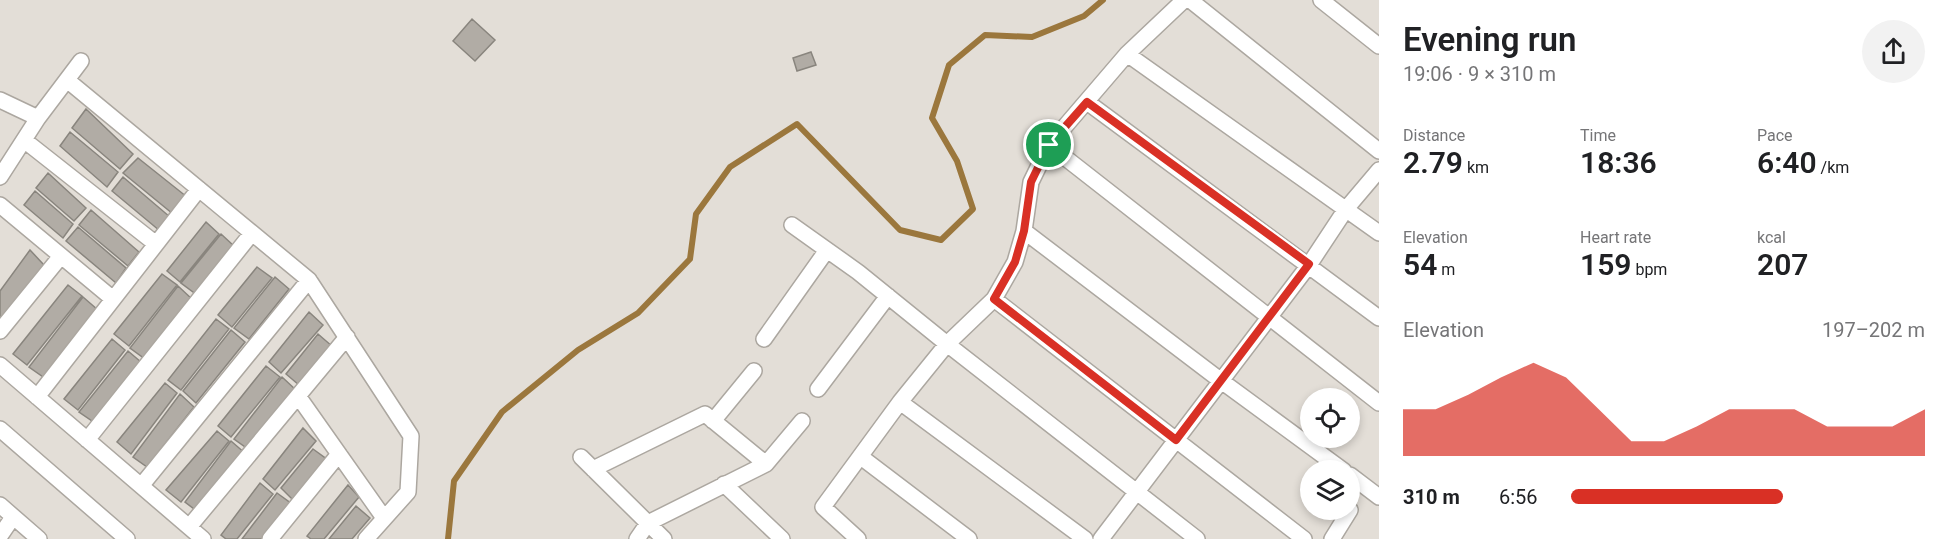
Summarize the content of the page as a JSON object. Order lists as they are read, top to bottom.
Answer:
{
  "page": {
    "heading": ["Evening run", "19:06 · 9 × 310 m"],
    "stats": [
      ["Distance", "2.79 km"],
      ["Time", "18:36"],
      ["Pace", "6:40 /km"],
      ["Elevation", "54 m"],
      ["Heart rate", "159 bpm"],
      ["kcal", "207"]
    ],
    "chart": ["Elevation", "197–202 m"],
    "list": [
      {
        "name": "310 m",
        "note": "6:56"
      }
    ]
  }
}
